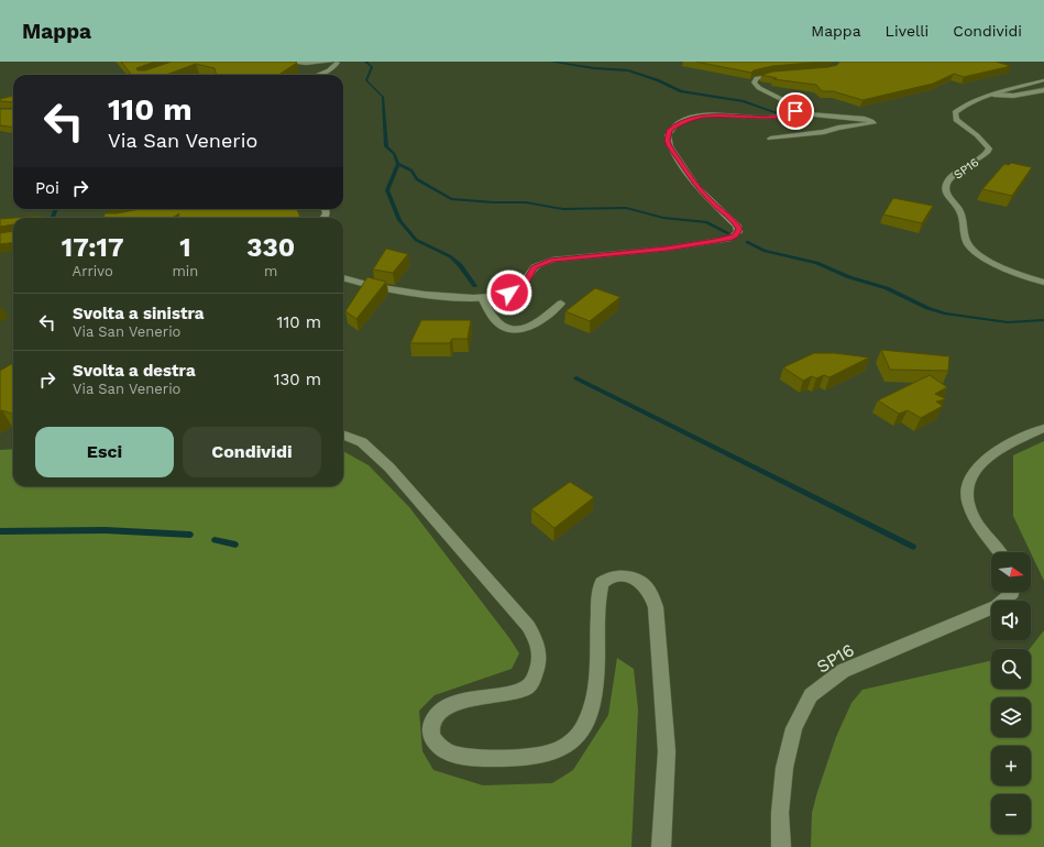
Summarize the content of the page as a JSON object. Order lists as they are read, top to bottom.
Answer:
{
  "streets": {
    "street": ["SP16"]
  },
  "north": "right",
  "page": {
    "header": "Mappa",
    "nav": ["Mappa", "Livelli", "Condividi"],
    "turn": ["110 m", "Via San Venerio"],
    "then": "Poi",
    "eta": [
      "17:17",
      "Arrivo",
      "1",
      "min",
      "330",
      "m"
    ],
    "list": [
      {
        "name": "Svolta a sinistra",
        "note": "Via San Venerio",
        "value": "110 m"
      },
      {
        "name": "Svolta a destra",
        "note": "Via San Venerio",
        "value": "130 m"
      }
    ],
    "buttons": ["Esci", "Condividi"],
    "map_buttons": ["+", "−"]
  }
}
